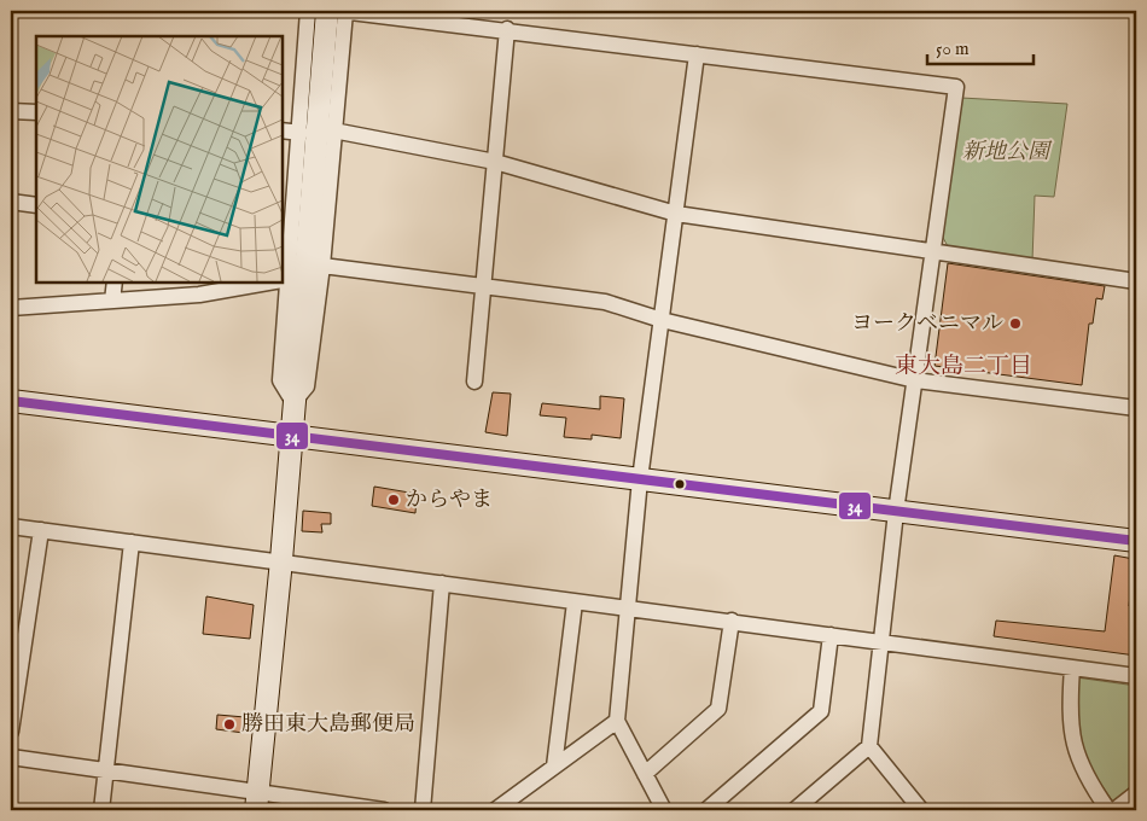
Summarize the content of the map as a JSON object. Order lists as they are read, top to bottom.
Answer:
{
  "districts": ["東大島二丁目"],
  "parks": ["新地公園"],
  "places": ["ヨークベニマル", "からやま", "勝田東大島郵便局"],
  "lines": ["transit line 34"],
  "scale_bar": "50 m"
}
